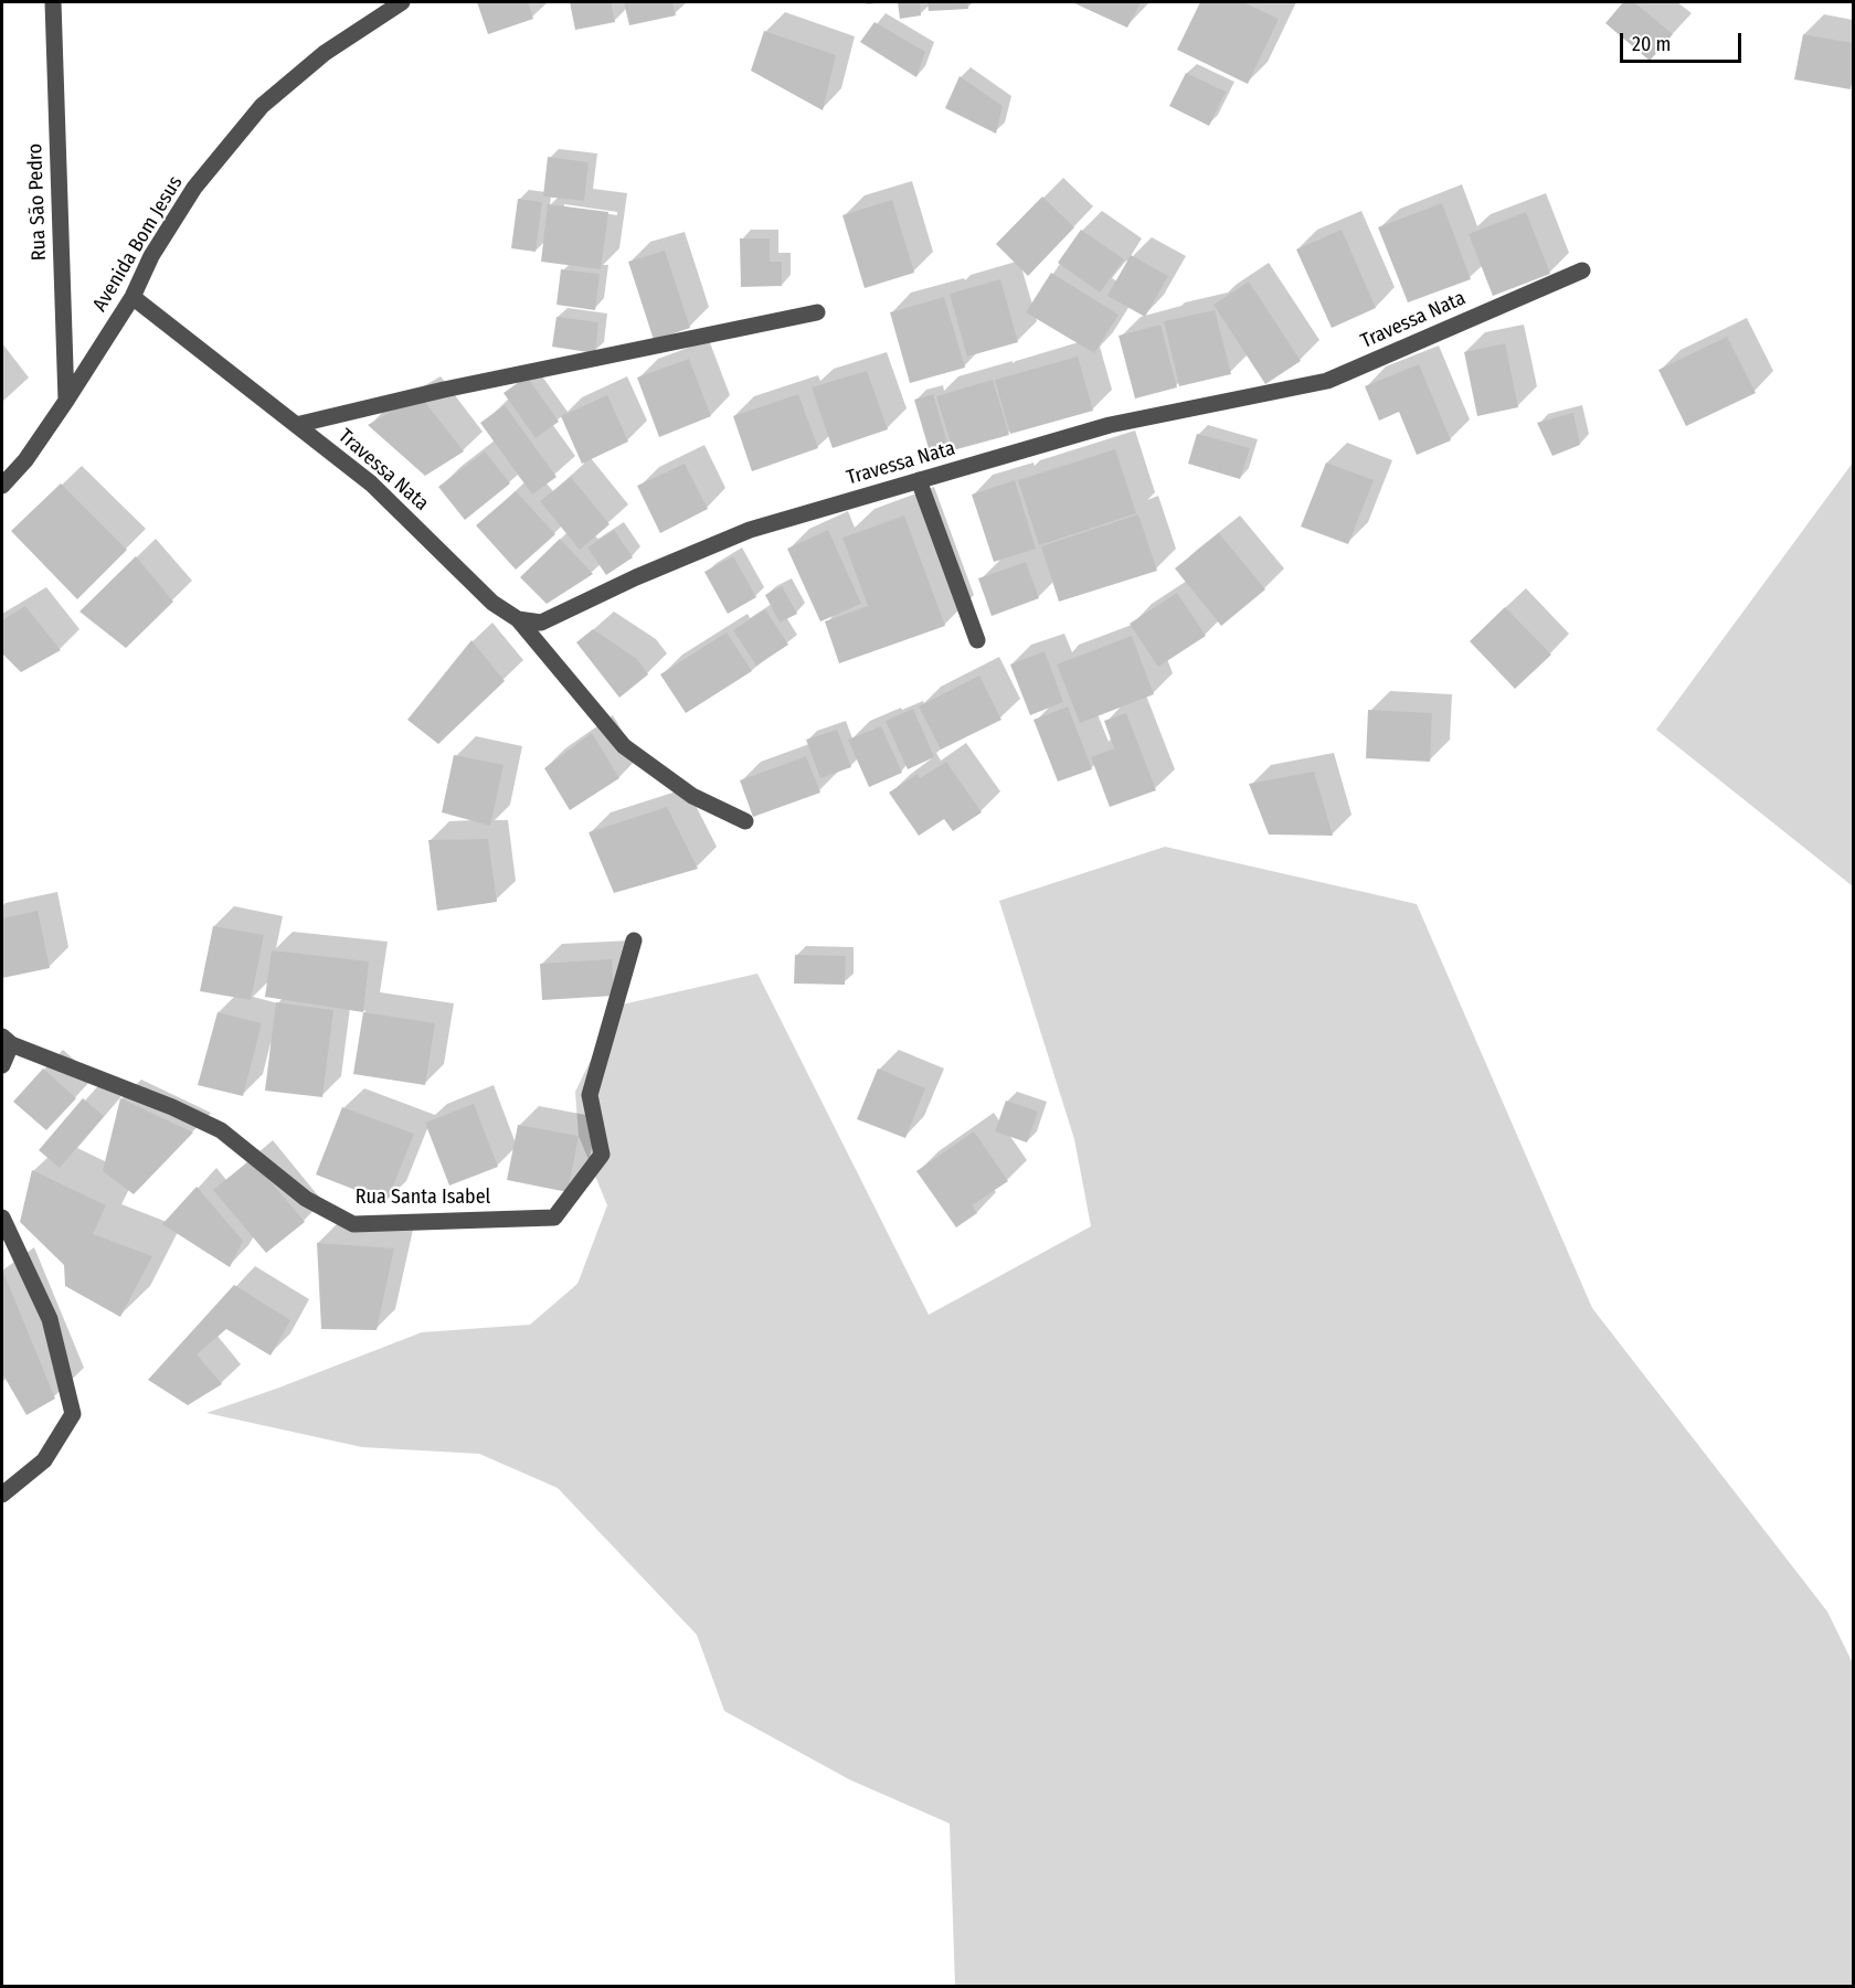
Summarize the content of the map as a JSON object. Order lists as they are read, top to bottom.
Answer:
{
  "streets": {
    "street": [
      "Rua São Pedro",
      "Avenida Bom Jesus",
      "Travessa Nata",
      "Rua Santa Isabel"
    ]
  },
  "crossings": [
    ["Rua São Pedro", "Avenida Bom Jesus"],
    ["Avenida Bom Jesus", "Travessa Nata"]
  ],
  "scale_bar": "20 m"
}
